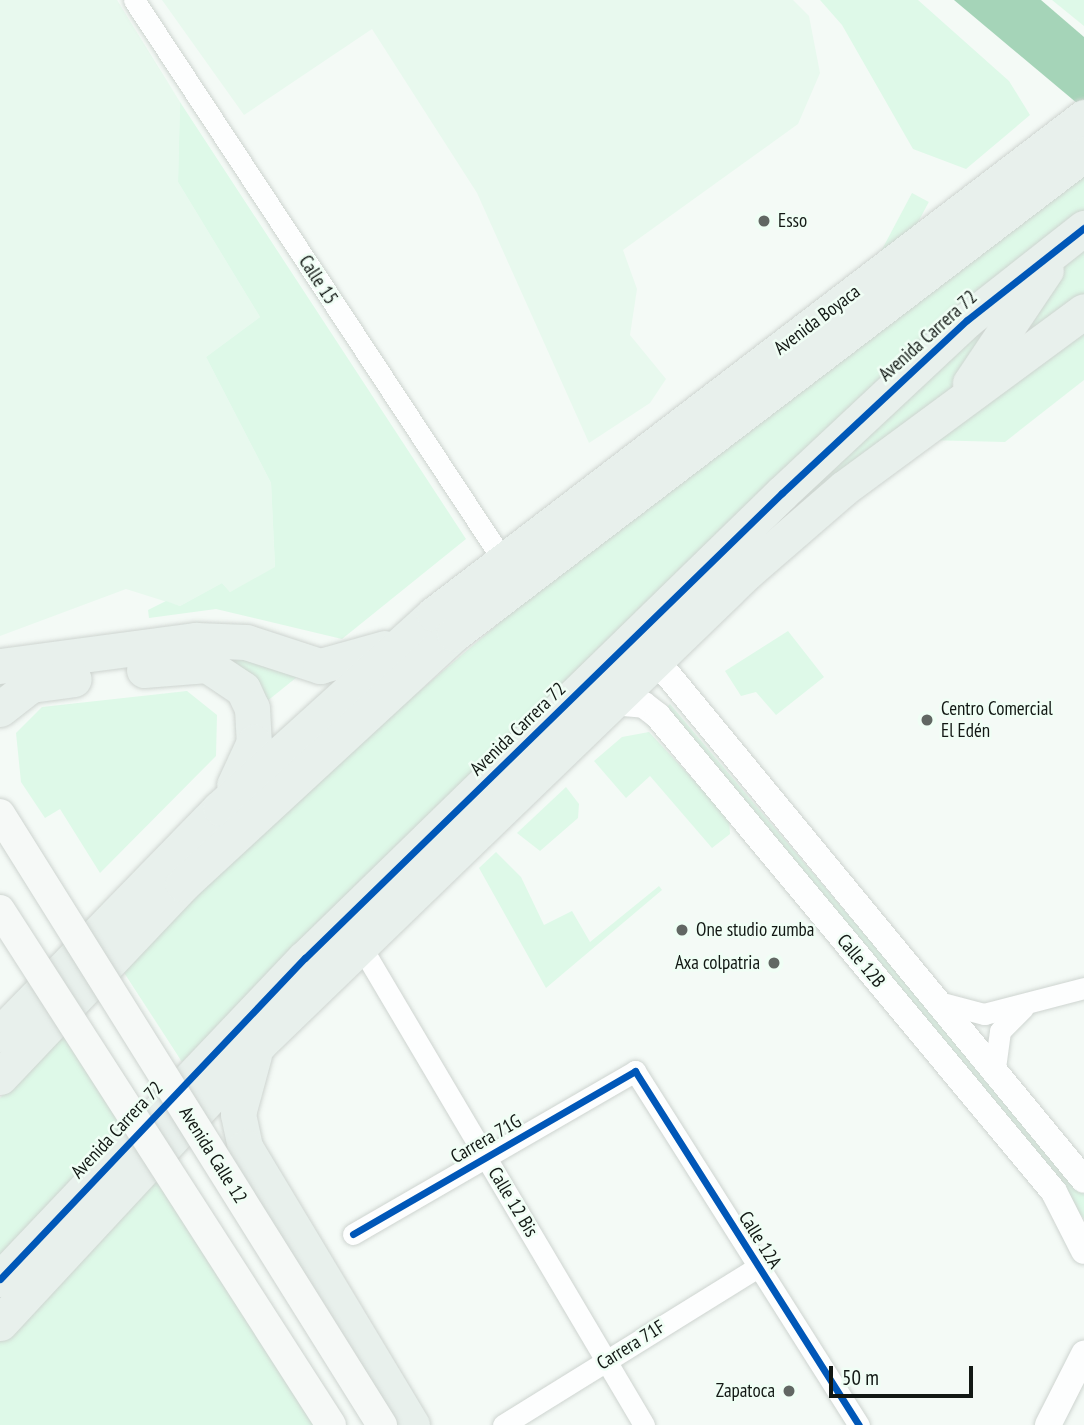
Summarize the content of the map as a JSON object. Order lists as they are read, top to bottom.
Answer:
{
  "streets": {
    "highway": ["Avenida Boyaca", "Avenida Carrera 72"],
    "main road": ["Avenida Calle 12"],
    "street": [
      "Calle 15",
      "Calle 12B",
      "Carrera 71G",
      "Calle 12 Bis",
      "Calle 12A",
      "Carrera 71F"
    ]
  },
  "crossings": [
    ["Carrera 71G", "Calle 12 Bis"],
    ["Carrera 71G", "Calle 12A"],
    ["Calle 12 Bis", "Carrera 71F"],
    ["Calle 12A", "Carrera 71F"]
  ],
  "places": [
    "Esso",
    "Centro Comercial El Edén",
    "One studio zumba",
    "Axa colpatria",
    "Zapatoca"
  ],
  "scale_bar": "50 m"
}
